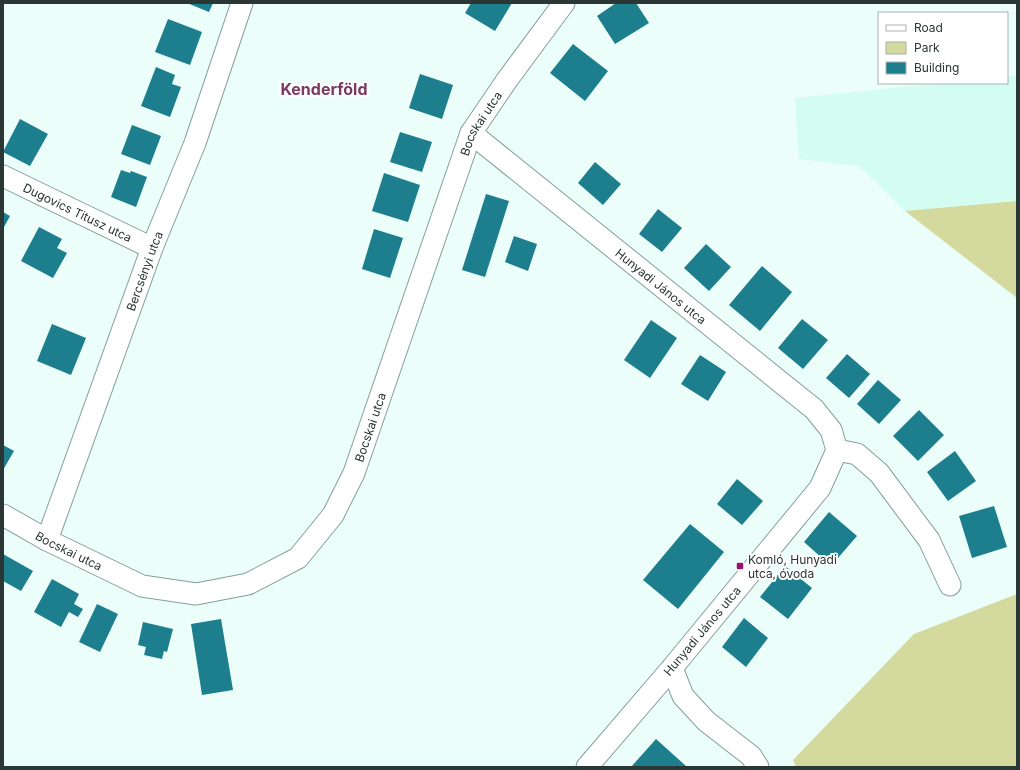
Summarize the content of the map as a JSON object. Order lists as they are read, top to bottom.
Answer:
{
  "streets": {
    "street": [
      "Bocskai utca",
      "Dugovics Titusz utca",
      "Bercsényi utca",
      "Hunyadi János utca"
    ]
  },
  "crossings": [
    ["Bocskai utca", "Bercsényi utca"],
    ["Bocskai utca", "Hunyadi János utca"],
    ["Dugovics Titusz utca", "Bercsényi utca"]
  ],
  "districts": ["Kenderföld"],
  "places": {
    "transit": ["Komló, Hunyadi utca, óvoda"]
  },
  "legend": ["Road", "Park", "Building"]
}
